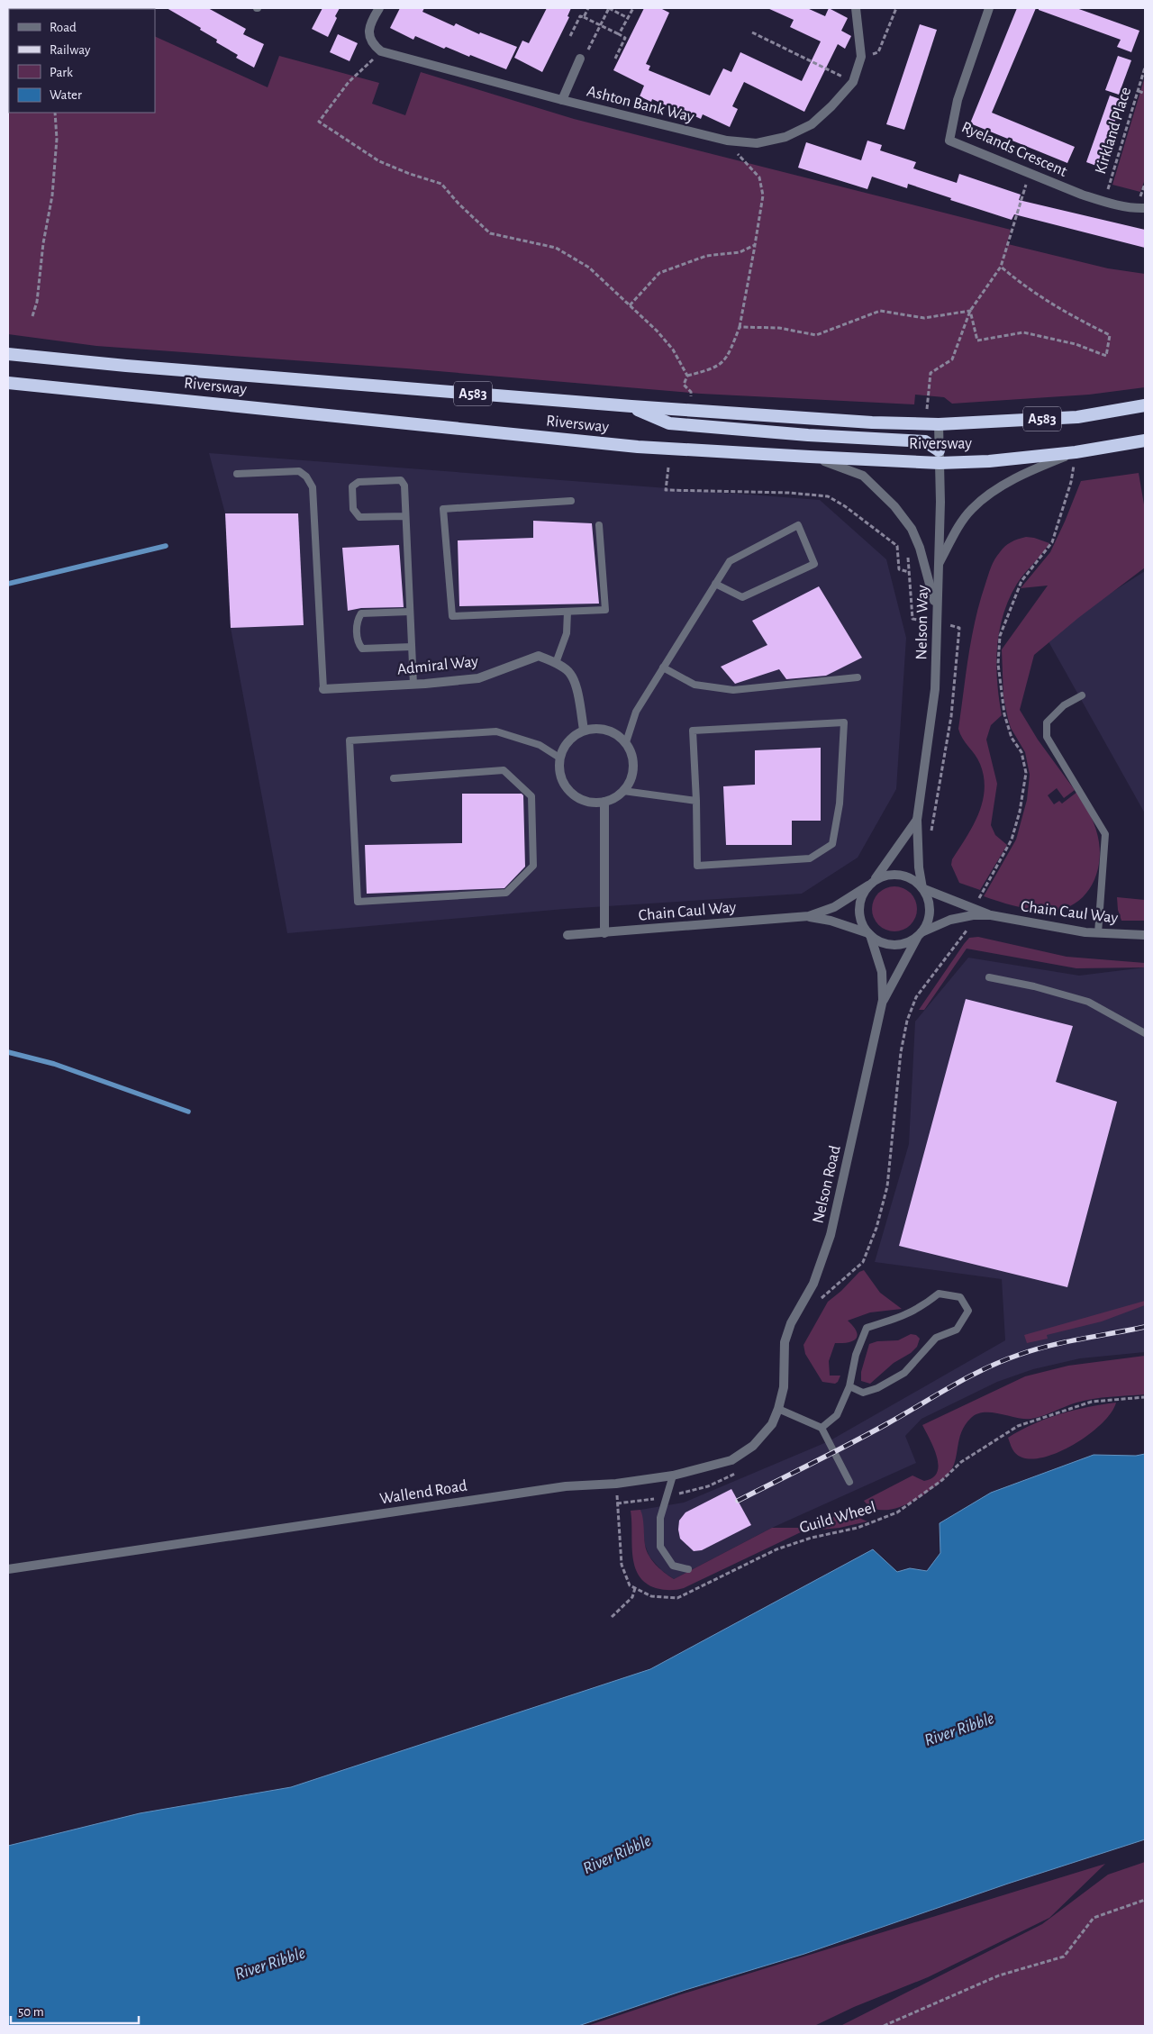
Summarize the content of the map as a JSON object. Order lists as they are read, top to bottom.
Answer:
{
  "streets": {
    "highway": ["Riversway", "A583"],
    "street": [
      "Ashton Bank Way",
      "Ryelands Crescent",
      "Nelson Way",
      "Admiral Way",
      "Chain Caul Way",
      "Nelson Road",
      "Wallend Road"
    ],
    "path": ["Kirkland Place", "Guild Wheel"]
  },
  "crossings": [
    ["Kirkland Place", "Ryelands Crescent"],
    ["Riversway", "A583"],
    ["Riversway", "Nelson Way"],
    ["A583", "Nelson Way"],
    ["Nelson Way", "Chain Caul Way"],
    ["Nelson Way", "Nelson Road"],
    ["Chain Caul Way", "Nelson Road"],
    ["Nelson Road", "Wallend Road"]
  ],
  "water": ["River Ribble"],
  "legend": [
    "Road",
    "Railway",
    "Park",
    "Water"
  ],
  "scale_bar": "50 m"
}
